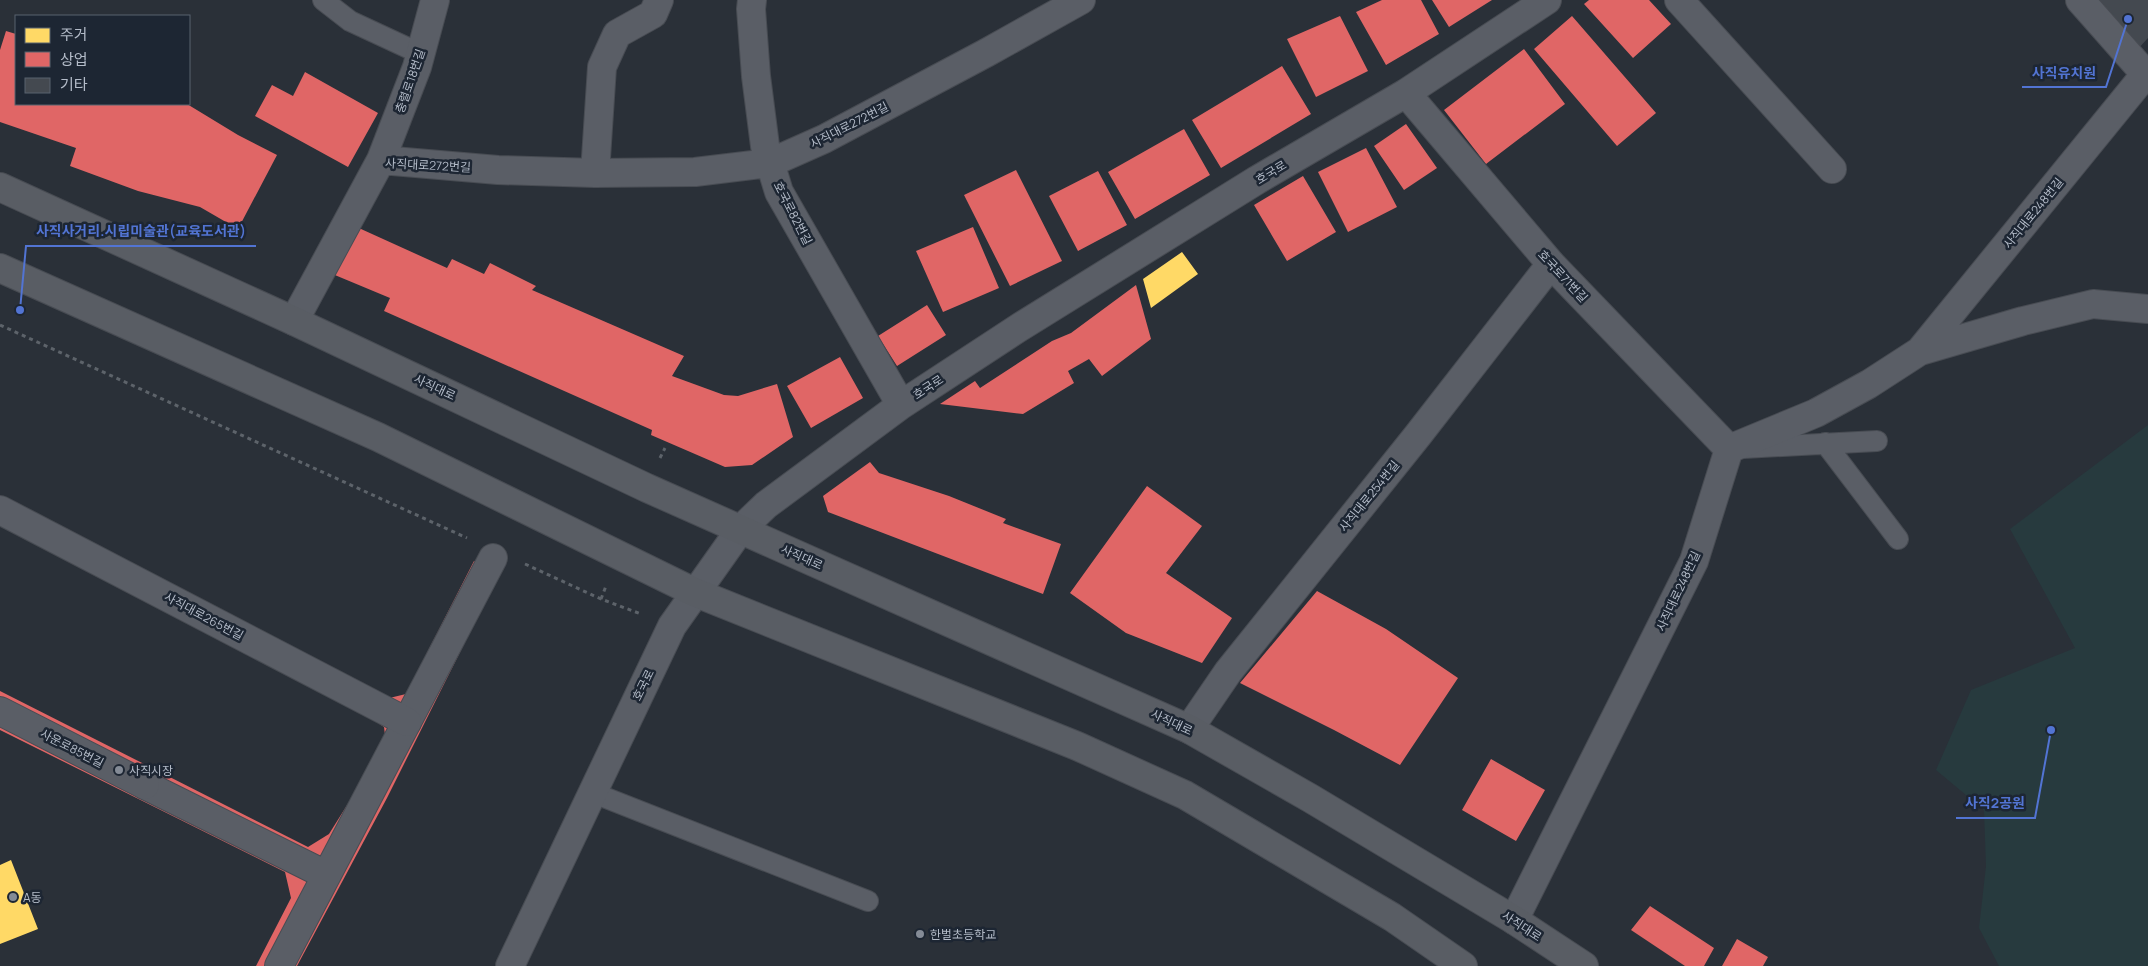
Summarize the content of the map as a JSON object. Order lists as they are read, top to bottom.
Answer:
{
  "streets": {
    "main road": ["사직대로"],
    "street": [
      "충렬로18번길",
      "사직대로272번길",
      "호국로",
      "호국로82번길",
      "사직대로248번길",
      "호국로71번길",
      "사직대로254번길",
      "사직대로265번길",
      "사운로85번길"
    ]
  },
  "crossings": [
    ["충렬로18번길", "사직대로272번길"],
    ["사직대로272번길", "호국로82번길"],
    ["사직대로272번길", "사직대로"],
    ["호국로", "호국로82번길"],
    ["호국로", "호국로71번길"],
    ["호국로", "사직대로"],
    ["사직대로248번길", "호국로71번길"],
    ["사직대로248번길", "사직대로"],
    ["호국로71번길", "사직대로254번길"],
    ["사직대로", "사직대로254번길"]
  ],
  "places": [
    "사직유치원",
    "사직사거리.시립미술관(교육도서관)",
    "사직2공원",
    "사직시장",
    "A동",
    "한벌초등학교"
  ],
  "legend": ["주거", "상업", "기타"]
}
